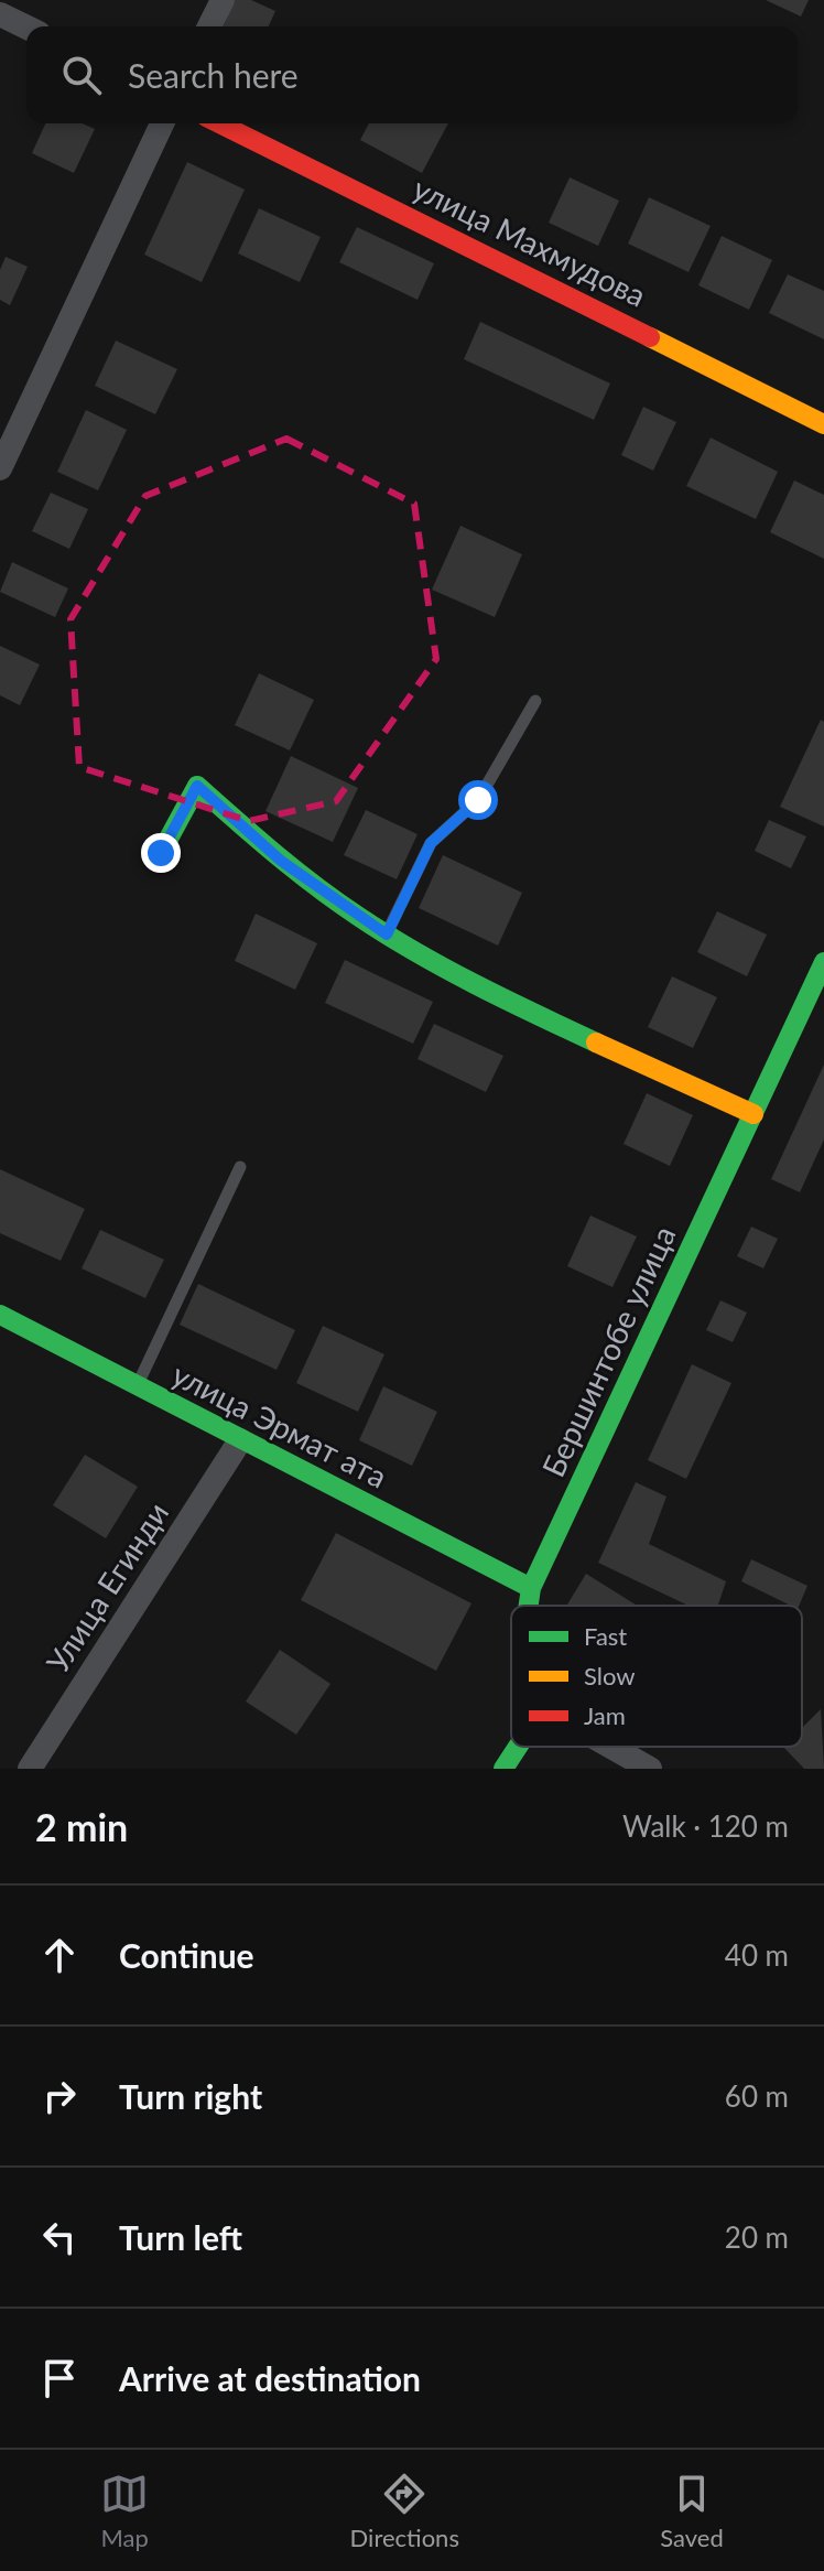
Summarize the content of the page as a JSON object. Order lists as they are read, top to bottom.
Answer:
{
  "streets": {
    "street": [
      "улица Махмудова",
      "Бершинтобе улица",
      "улица Эрмат ата",
      "Улица Егинди"
    ]
  },
  "crossings": [
    ["Бершинтобе улица", "улица Эрмат ата"],
    ["улица Эрмат ата", "Улица Егинди"]
  ],
  "legend": ["Fast", "Slow", "Jam"],
  "page": {
    "search": "Search here",
    "heading": ["2 min", "Walk · 120 m"],
    "list": [
      ["Continue", "40 m"],
      ["Turn right", "60 m"],
      ["Turn left", "20 m"],
      "Arrive at destination"
    ],
    "nav": ["Map", "Directions", "Saved"]
  }
}
